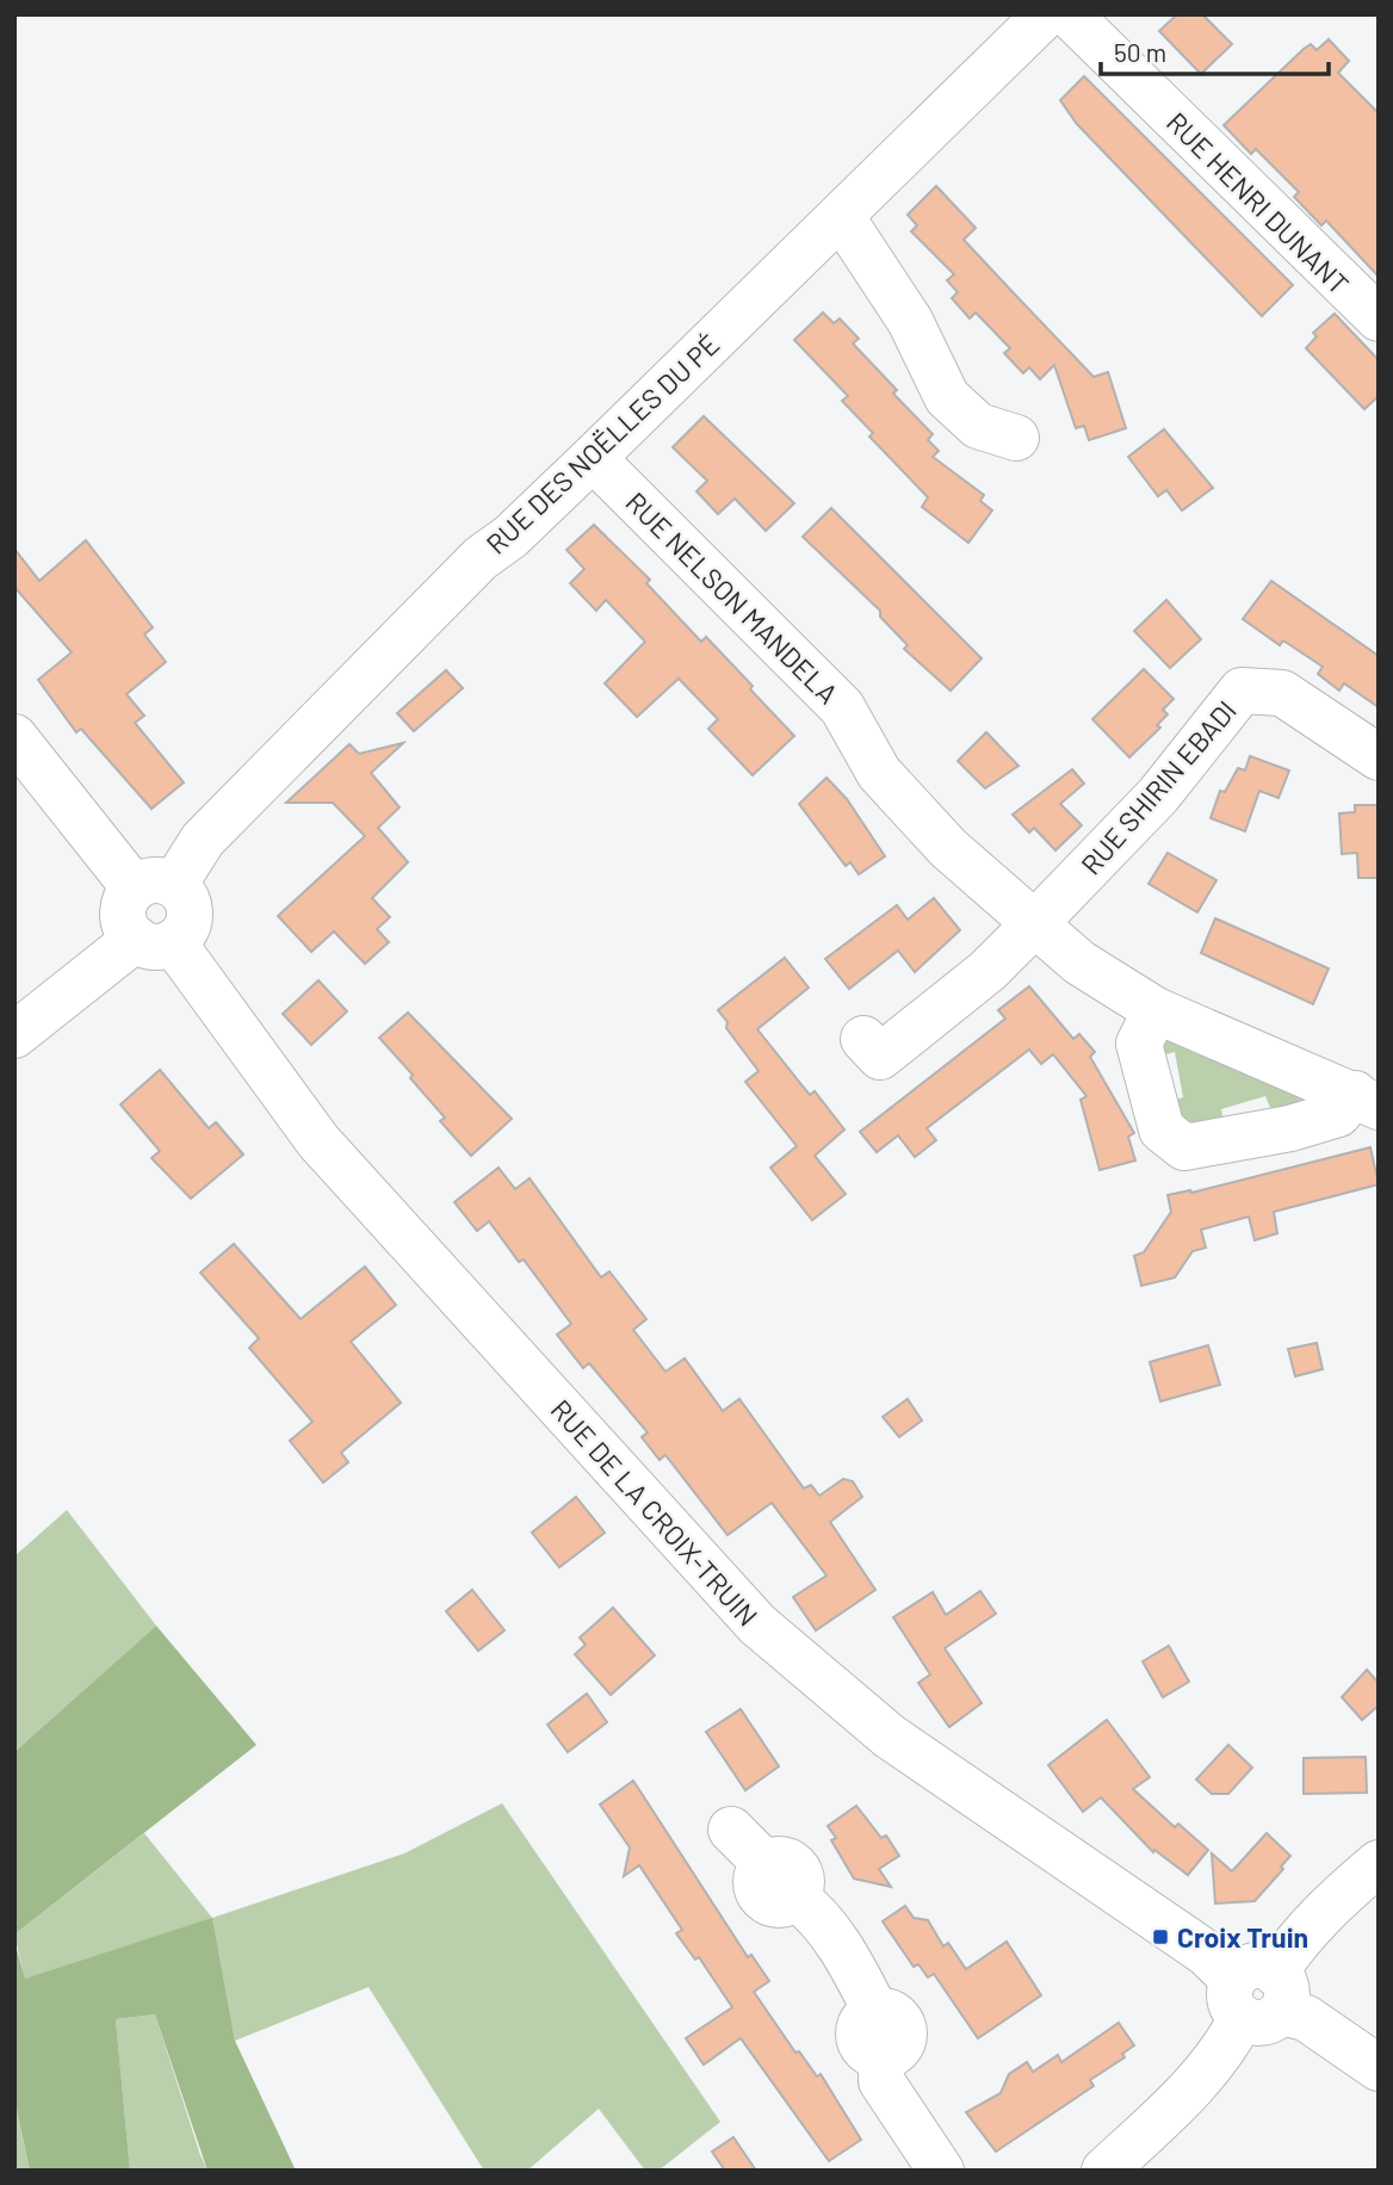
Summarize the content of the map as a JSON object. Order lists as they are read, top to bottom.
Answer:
{
  "streets": {
    "street": [
      "RUE HENRI DUNANT",
      "RUE DES NOËLLES DU PÉ",
      "RUE NELSON MANDELA",
      "RUE SHIRIN EBADI",
      "RUE DE LA CROIX-TRUIN"
    ]
  },
  "crossings": [
    ["RUE DES NOËLLES DU PÉ", "RUE NELSON MANDELA"],
    ["RUE NELSON MANDELA", "RUE SHIRIN EBADI"]
  ],
  "places": {
    "transit": ["Croix Truin"]
  },
  "scale_bar": "50 m"
}
